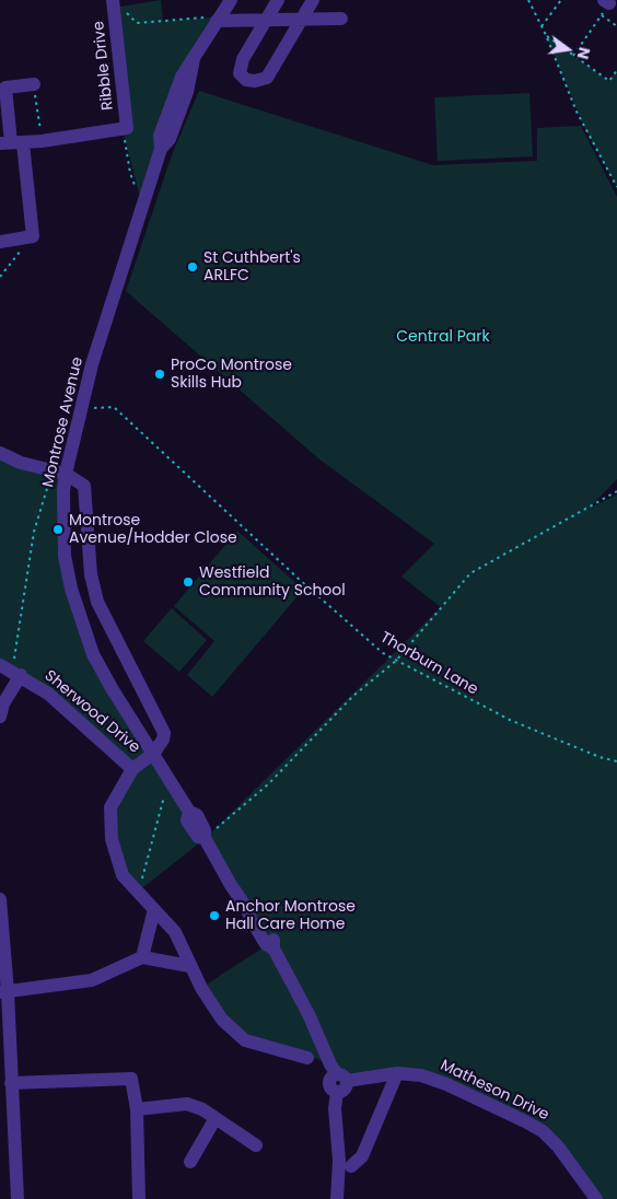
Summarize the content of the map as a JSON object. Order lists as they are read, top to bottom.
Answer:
{
  "streets": {
    "street": [
      "Ribble Drive",
      "Montrose Avenue",
      "Sherwood Drive",
      "Matheson Drive"
    ],
    "path": ["Thorburn Lane"]
  },
  "crossings": [
    ["Montrose Avenue", "Thorburn Lane"],
    ["Montrose Avenue", "Matheson Drive"]
  ],
  "parks": ["Central Park"],
  "places": [
    "St Cuthbert's ARLFC",
    "ProCo Montrose Skills Hub",
    "Montrose Avenue/Hodder Close",
    "Westfield Community School",
    "Anchor Montrose Hall Care Home"
  ],
  "north": "right"
}
